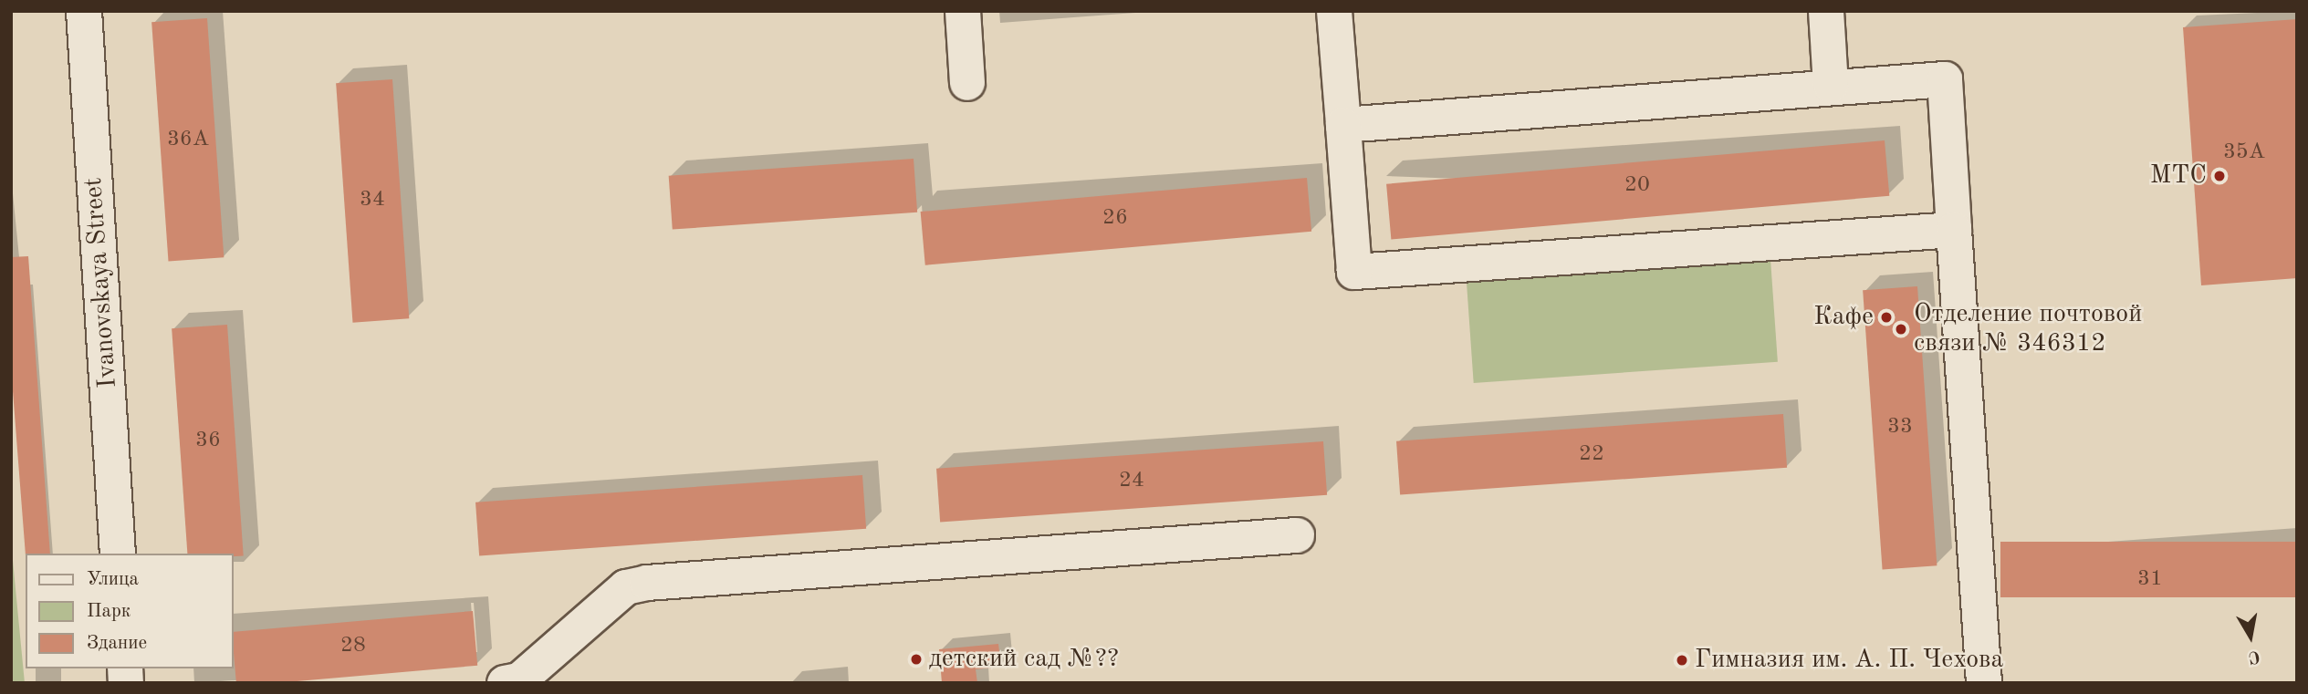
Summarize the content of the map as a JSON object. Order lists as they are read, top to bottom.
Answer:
{
  "streets": {
    "street": ["Ivanovskaya Street"]
  },
  "places": [
    "МТС",
    "Кафе",
    "Отделение почтовой связи № 346312",
    "детский сад №??",
    "Гимназия им. А. П. Чехова"
  ],
  "house_numbers": [
    "36А",
    "35А",
    "20",
    "34",
    "26",
    "33",
    "36",
    "22",
    "24",
    "31",
    "28"
  ],
  "legend": ["Улица", "Парк", "Здание"],
  "north": "bottom"
}
